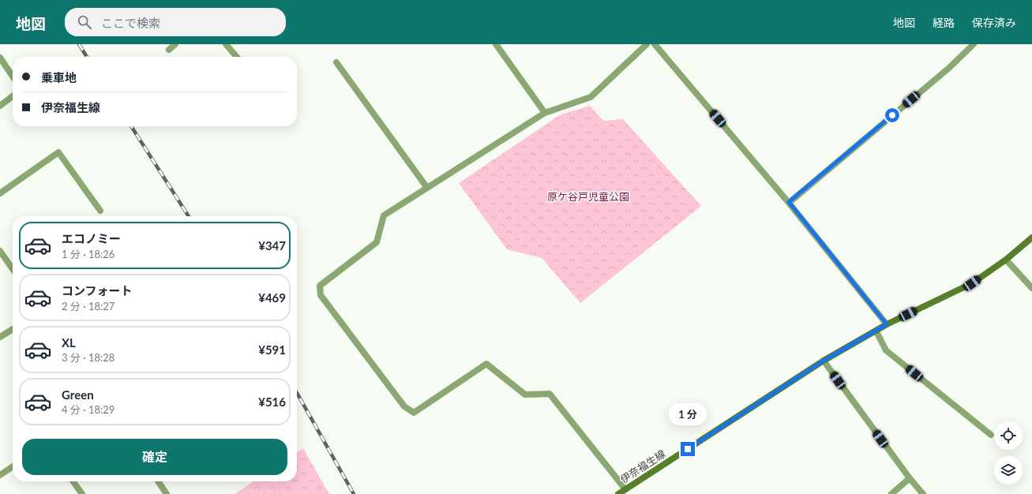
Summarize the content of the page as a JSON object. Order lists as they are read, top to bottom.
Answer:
{
  "streets": {
    "main road": ["伊奈福生線"]
  },
  "parks": ["原ケ谷戸児童公園"],
  "page": {
    "header": "地図",
    "search": "ここで検索",
    "nav": ["地図", "経路", "保存済み"],
    "banner": ["乗車地", "伊奈福生線"],
    "list": [
      {
        "name": "エコノミー",
        "note": "1 分 · 18:26",
        "value": "¥347"
      },
      {
        "name": "コンフォート",
        "note": "2 分 · 18:27",
        "value": "¥469"
      },
      {
        "name": "XL",
        "note": "3 分 · 18:28",
        "value": "¥591"
      },
      {
        "name": "Green",
        "note": "4 分 · 18:29",
        "value": "¥516"
      }
    ],
    "bubble": "1 分",
    "buttons": "確定"
  }
}
